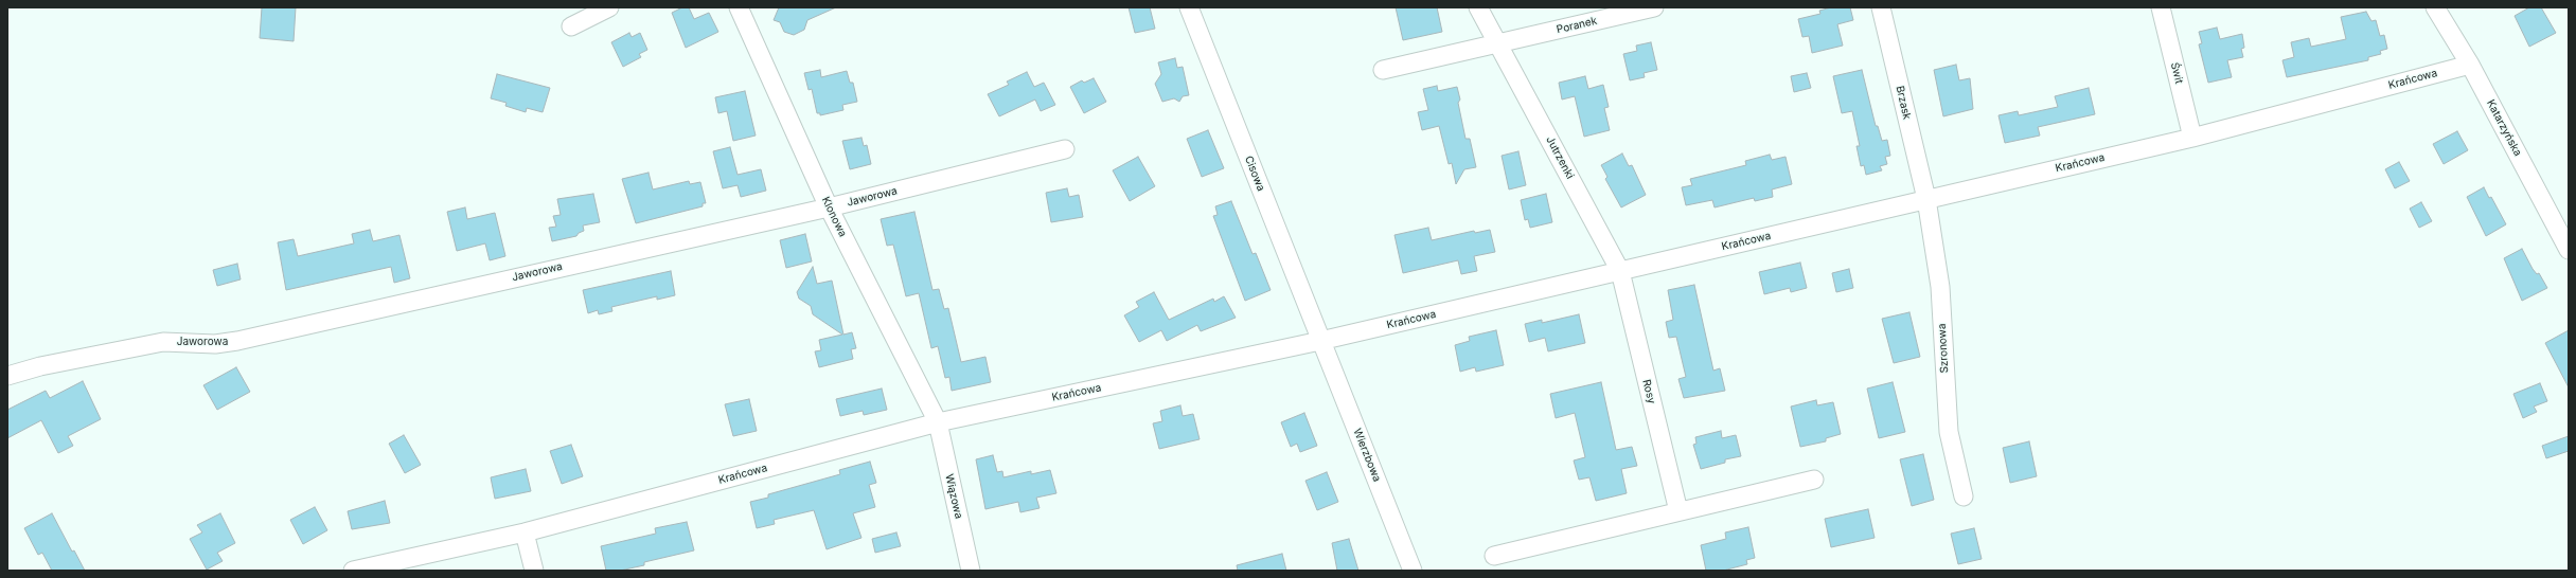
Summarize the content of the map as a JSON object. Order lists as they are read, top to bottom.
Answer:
{
  "streets": {
    "street": [
      "Poranek",
      "Świt",
      "Krańcowa",
      "Brzask",
      "Katarzyńska",
      "Jutrzenki",
      "Cisowa",
      "Jaworowa",
      "Klonowa",
      "Szronowa",
      "Rosy",
      "Wierzbowa",
      "Wiązowa"
    ]
  },
  "crossings": [
    ["Poranek", "Jutrzenki"],
    ["Świt", "Krańcowa"],
    ["Krańcowa", "Brzask"],
    ["Krańcowa", "Katarzyńska"],
    ["Krańcowa", "Jutrzenki"],
    ["Krańcowa", "Cisowa"],
    ["Krańcowa", "Klonowa"],
    ["Krańcowa", "Szronowa"],
    ["Krańcowa", "Rosy"],
    ["Krańcowa", "Wierzbowa"],
    ["Krańcowa", "Wiązowa"],
    ["Brzask", "Szronowa"],
    ["Jutrzenki", "Rosy"],
    ["Cisowa", "Wierzbowa"],
    ["Jaworowa", "Klonowa"],
    ["Klonowa", "Wiązowa"]
  ]
}
